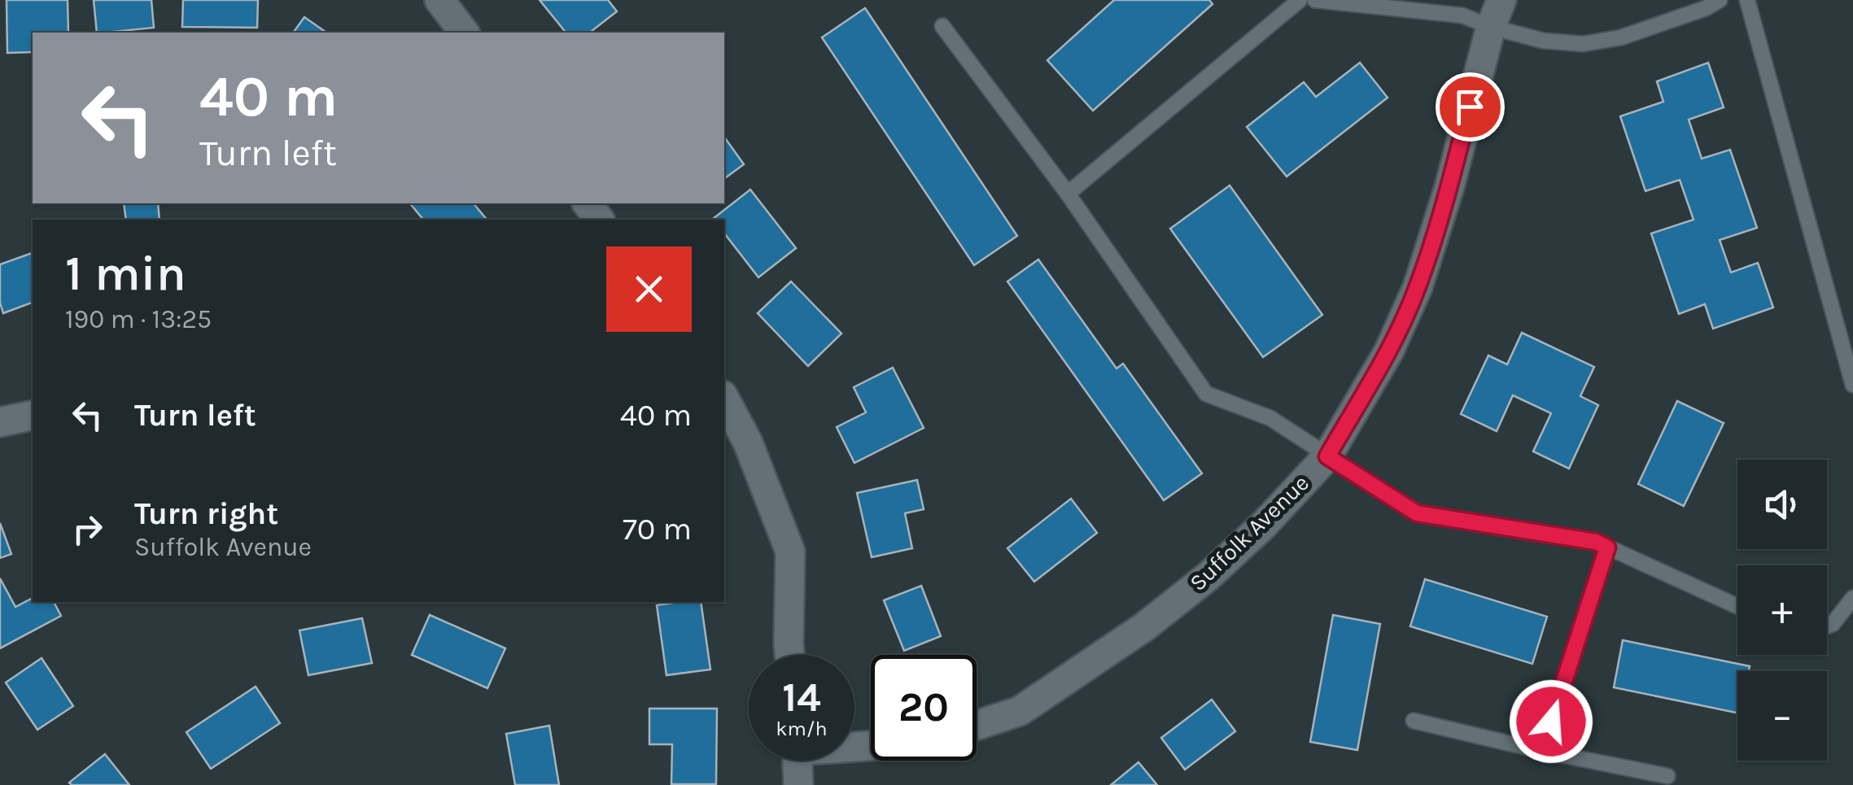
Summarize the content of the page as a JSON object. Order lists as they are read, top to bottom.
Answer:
{
  "streets": {
    "street": ["Suffolk Avenue"]
  },
  "page": {
    "turn": ["40 m", "Turn left"],
    "heading": ["1 min", "190 m · 13:25"],
    "list": [
      {
        "name": "Turn left",
        "value": "40 m"
      },
      {
        "name": "Turn right",
        "note": "Suffolk Avenue",
        "value": "70 m"
      }
    ],
    "map_buttons": ["+", "−"],
    "speed": "14 km/h",
    "limit": "20"
  }
}
